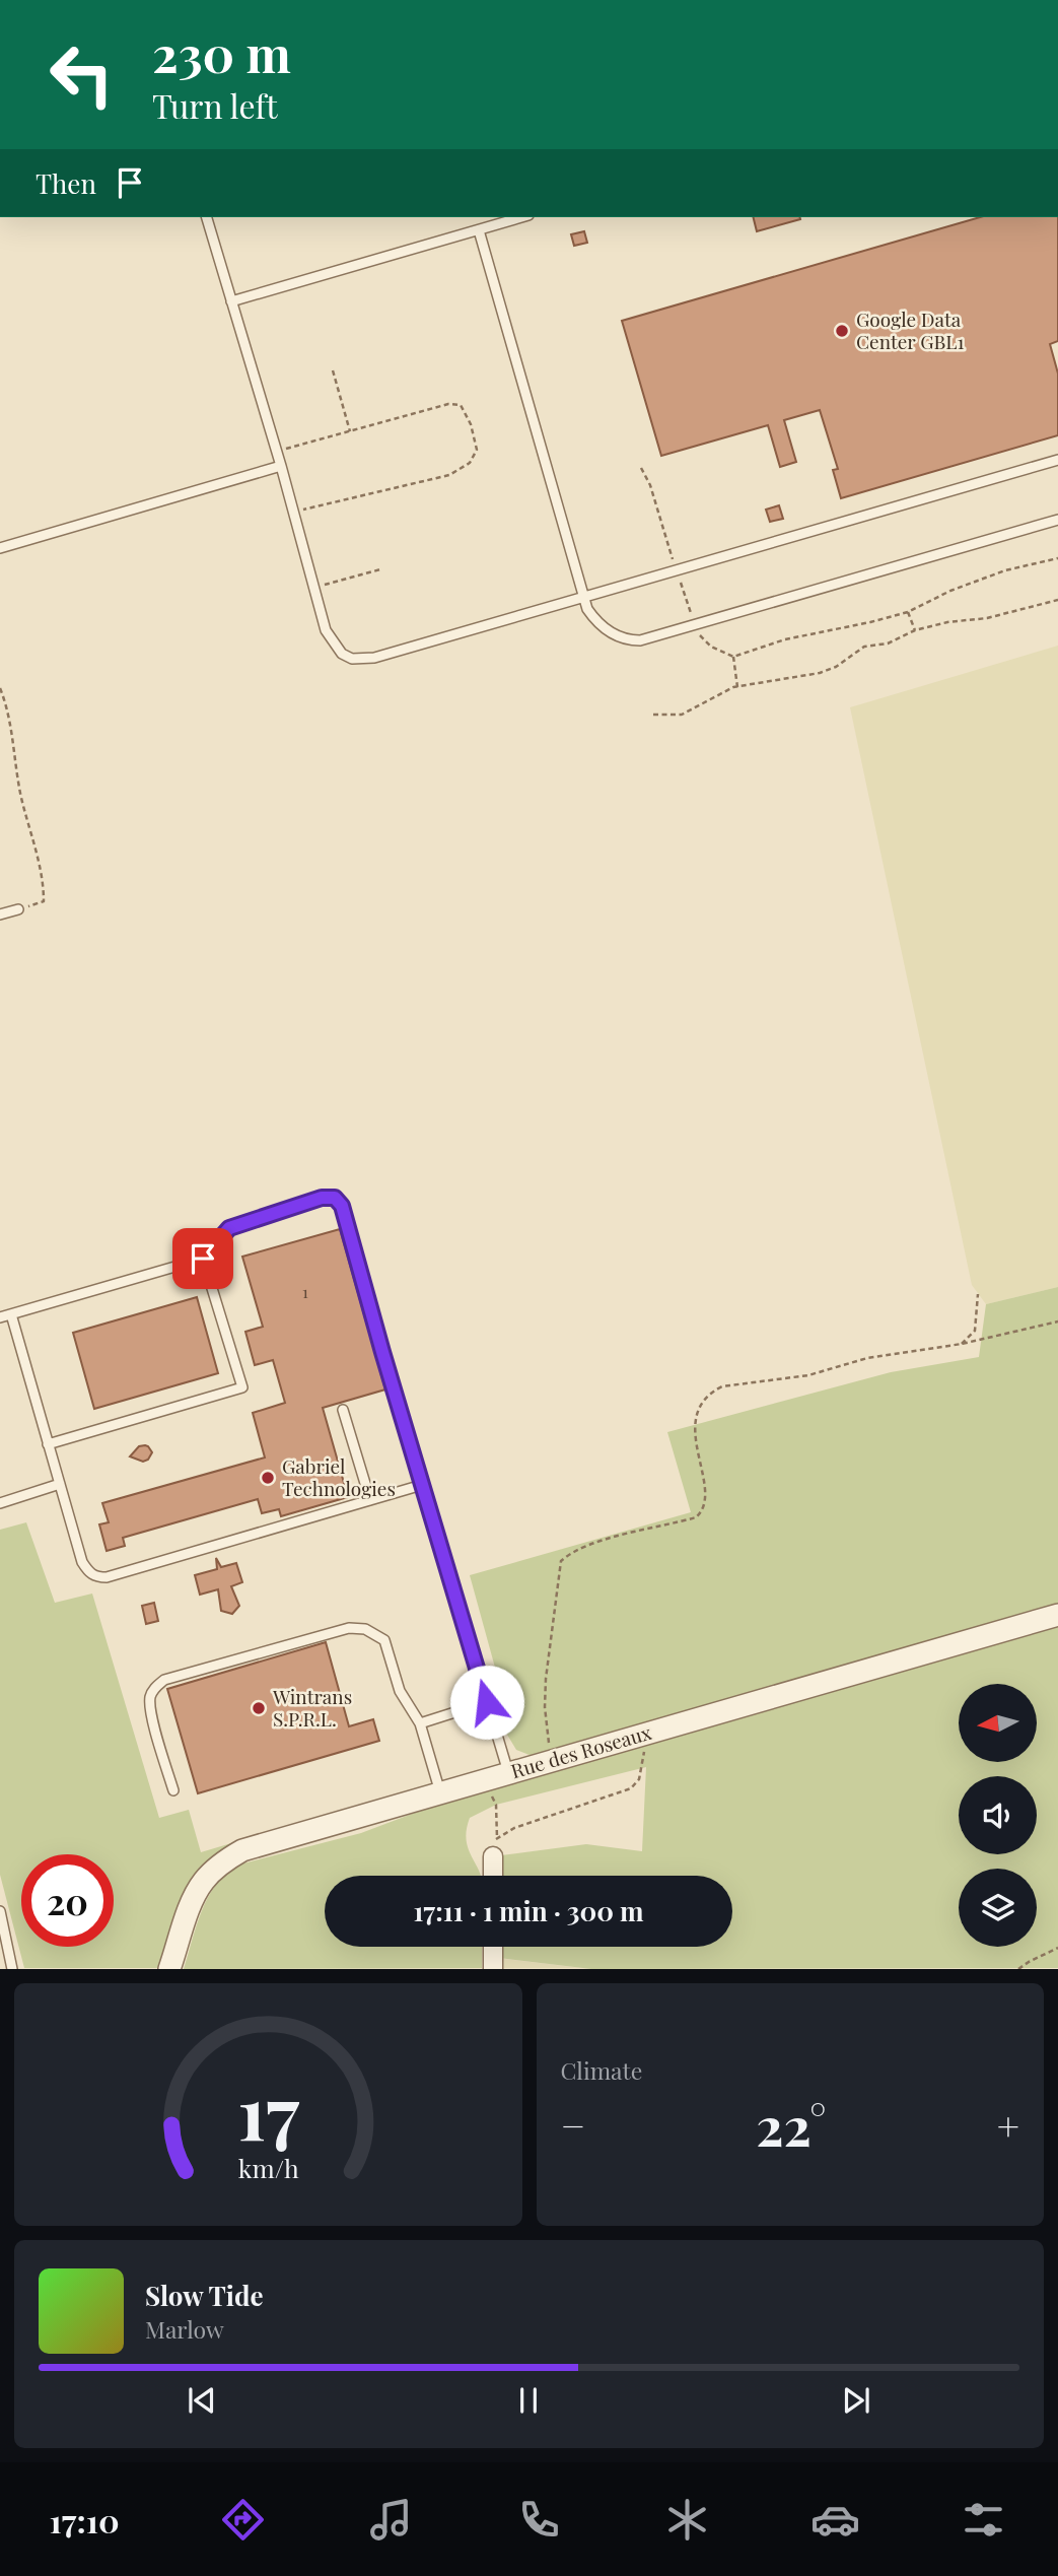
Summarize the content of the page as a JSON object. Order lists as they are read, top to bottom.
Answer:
{
  "streets": {
    "street": ["Rue des Roseaux"]
  },
  "places": ["Google Data Center GBL1", "Gabriel Technologies", "Wintrans S.P.R.L."],
  "house_numbers": ["1"],
  "north": "left",
  "page": {
    "turn": ["230 m", "Turn left"],
    "then": "Then",
    "limit": "20",
    "trip": "17:11 · 1 min · 300 m",
    "tile": "Climate",
    "heat": ["−", "22°", "+"],
    "song": ["Slow Tide", "Marlow"],
    "tabs": "17:10",
    "gauge": ["17", "km/h"]
  }
}
